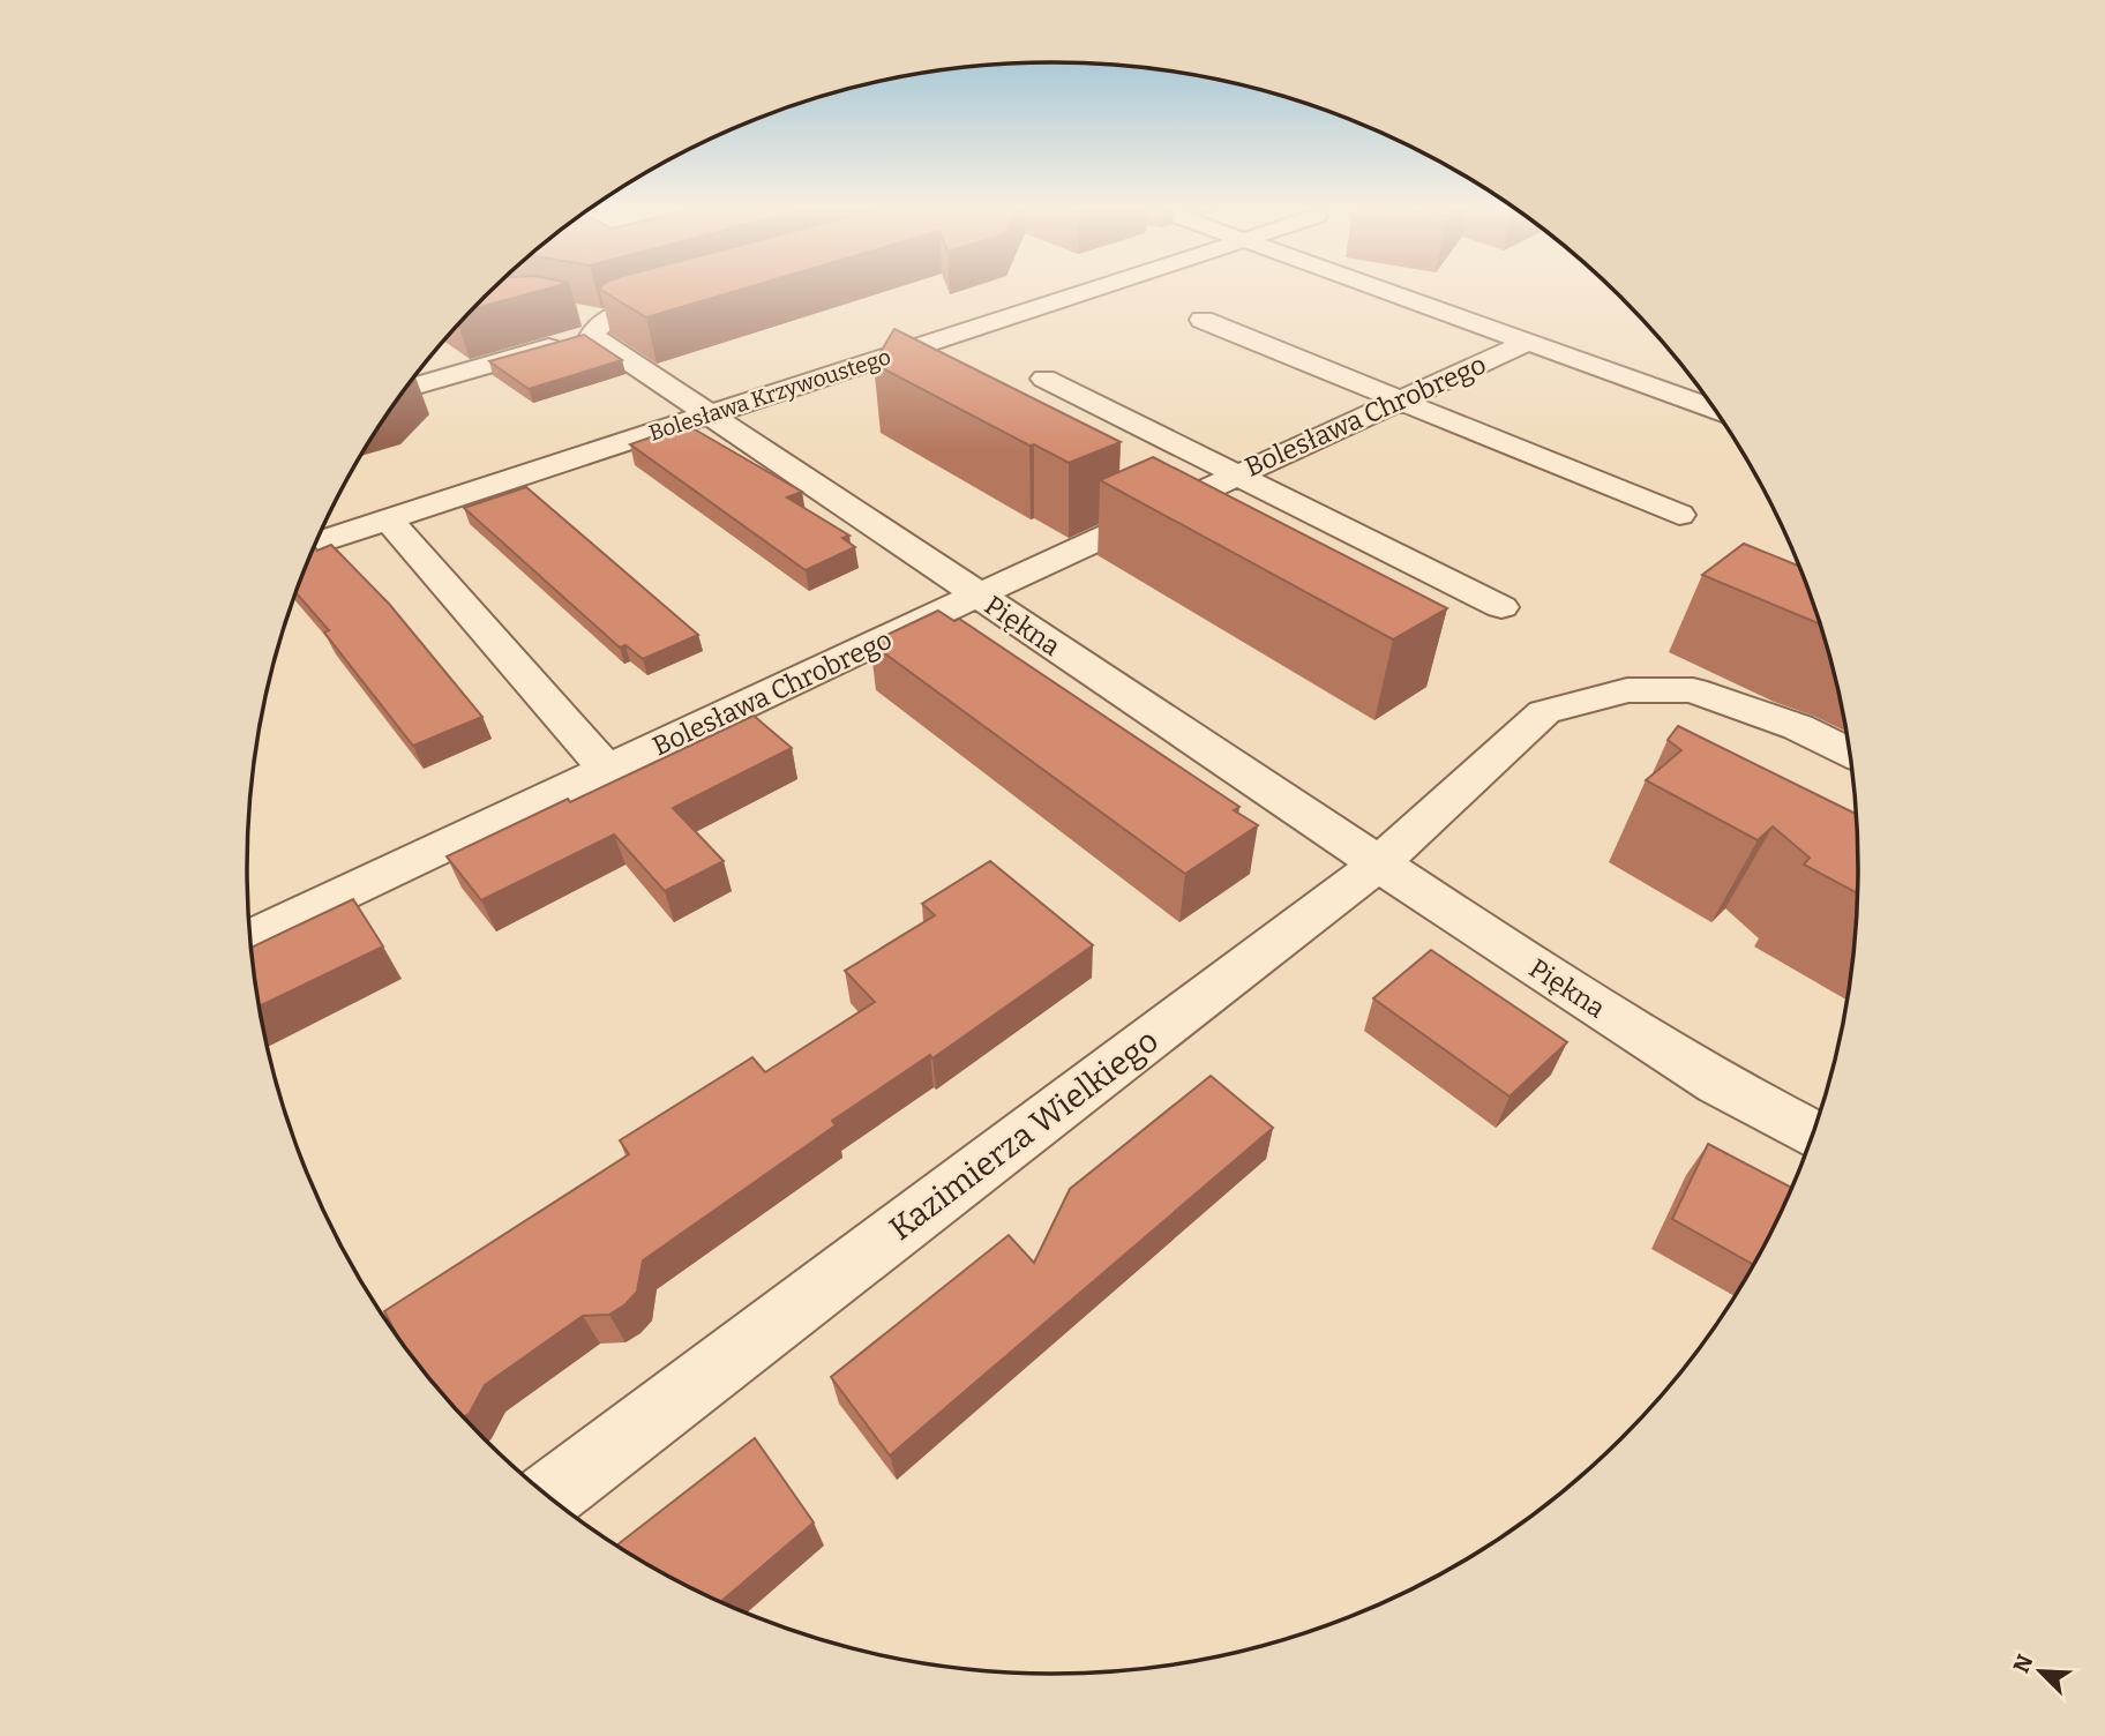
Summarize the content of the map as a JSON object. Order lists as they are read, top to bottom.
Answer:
{
  "streets": {
    "street": [
      "Bolesława Krzywoustego",
      "Bolesława Chrobrego",
      "Piękna",
      "Kazimierza Wielkiego"
    ]
  },
  "crossings": [
    ["Bolesława Krzywoustego", "Piękna"],
    ["Bolesława Chrobrego", "Piękna"],
    ["Piękna", "Kazimierza Wielkiego"]
  ],
  "north": "top left"
}
